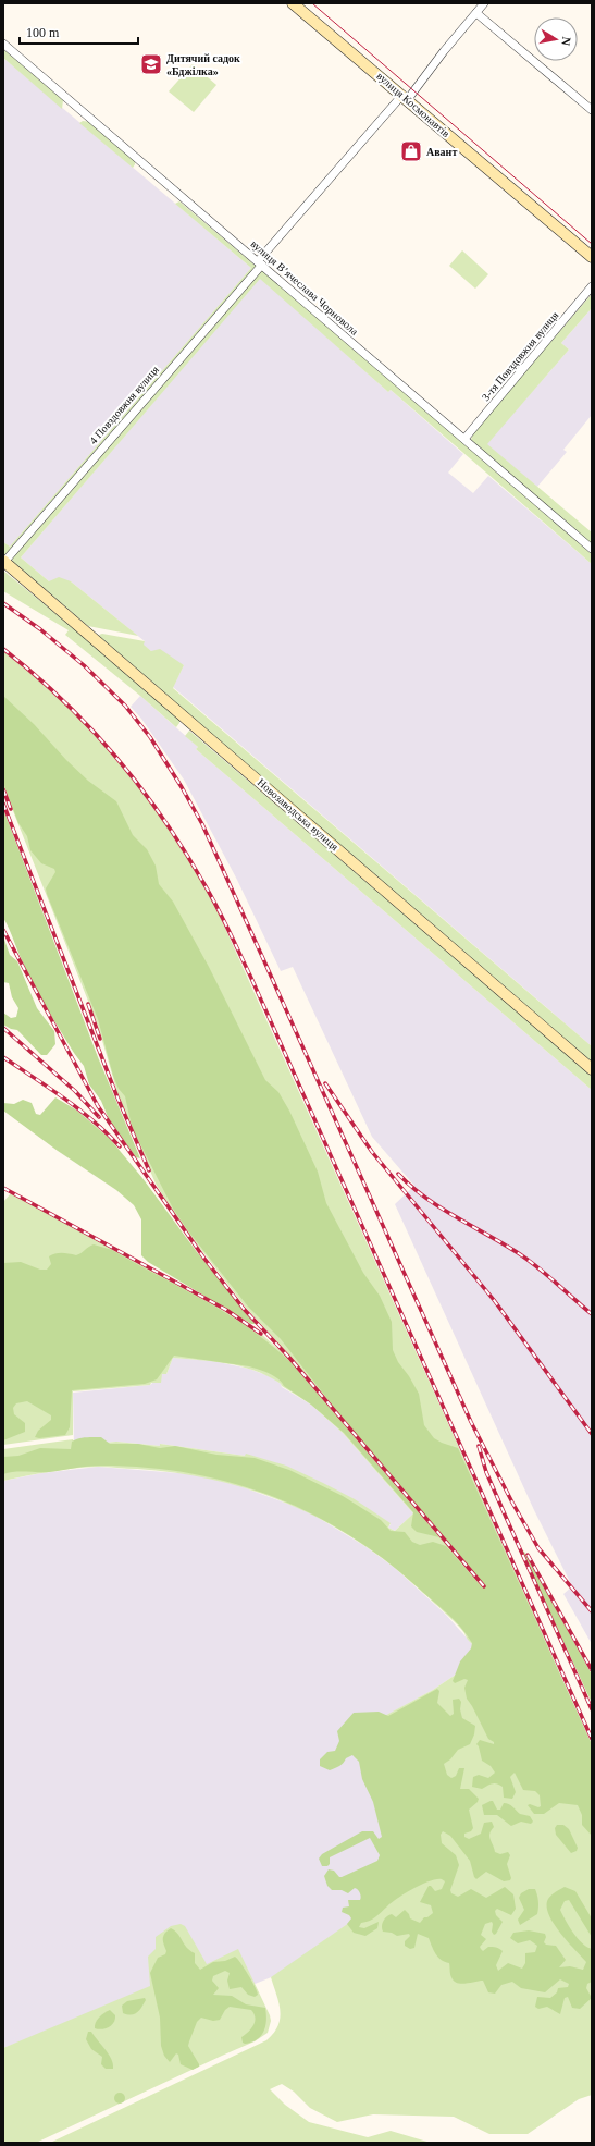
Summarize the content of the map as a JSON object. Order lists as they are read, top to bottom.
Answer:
{
  "streets": {
    "street": [
      "вулиця Космонавтів",
      "вулиця Вʼячеслава Чорновола",
      "3-тя Повздовжня вулиця",
      "4 Повздовжня вулиця",
      "Новозаводська вулиця"
    ]
  },
  "crossings": [
    ["вулиця Космонавтів", "4 Повздовжня вулиця"],
    ["вулиця Вʼячеслава Чорновола", "3-тя Повздовжня вулиця"],
    ["вулиця Вʼячеслава Чорновола", "4 Повздовжня вулиця"],
    ["4 Повздовжня вулиця", "Новозаводська вулиця"]
  ],
  "places": {
    "school or university": ["Дитячий садок «Бджілка»"],
    "shop": ["Авант"]
  },
  "scale_bar": "100 m",
  "north": "right"
}
